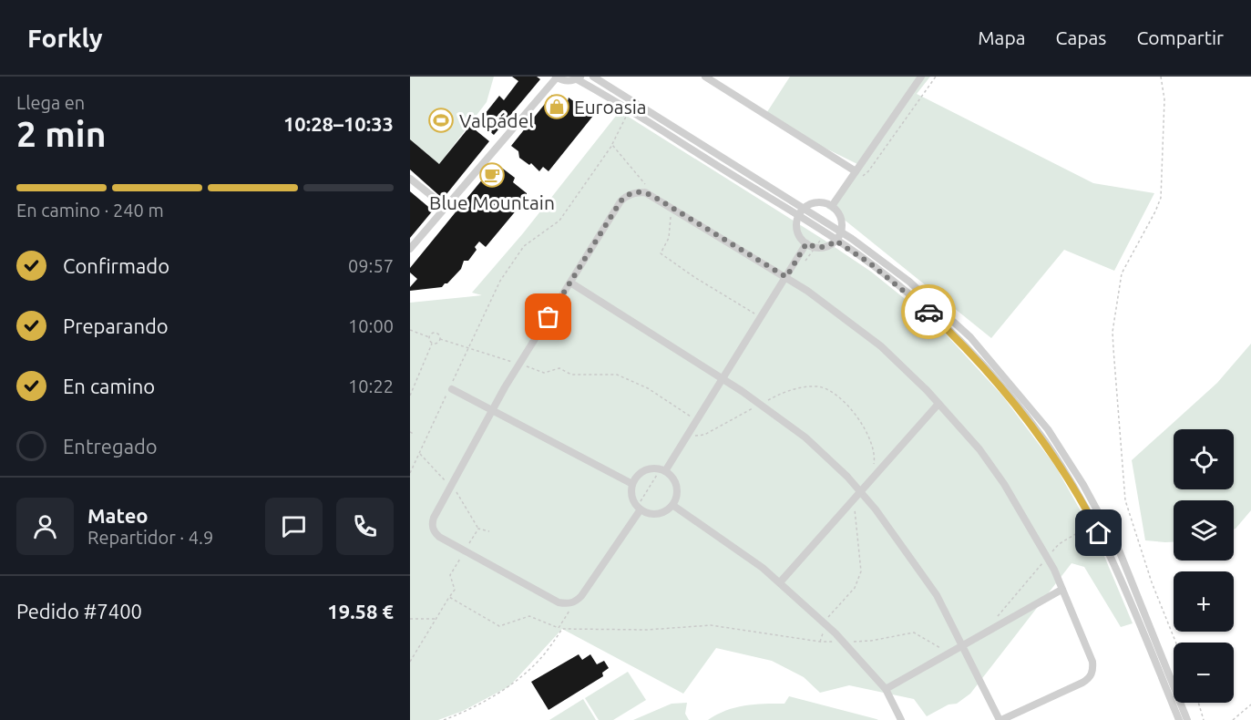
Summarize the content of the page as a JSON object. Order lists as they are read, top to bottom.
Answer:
{
  "places": {
    "shop": ["Euroasia"],
    "sports": ["Valpádel"],
    "cafe": ["Blue Mountain"]
  },
  "page": {
    "header": "Forkly",
    "nav": ["Mapa", "Capas", "Compartir"],
    "heading": ["2 min", "Llega en", "10:28–10:33"],
    "panel": [
      "Mateo",
      "Repartidor · 4.9",
      "Pedido #7400",
      "19.58 €"
    ],
    "bar": "En camino · 240 m",
    "list": [
      ["Confirmado", "09:57"],
      ["Preparando", "10:00"],
      ["En camino", "10:22"],
      "Entregado"
    ],
    "map_buttons": ["+", "−"]
  }
}
